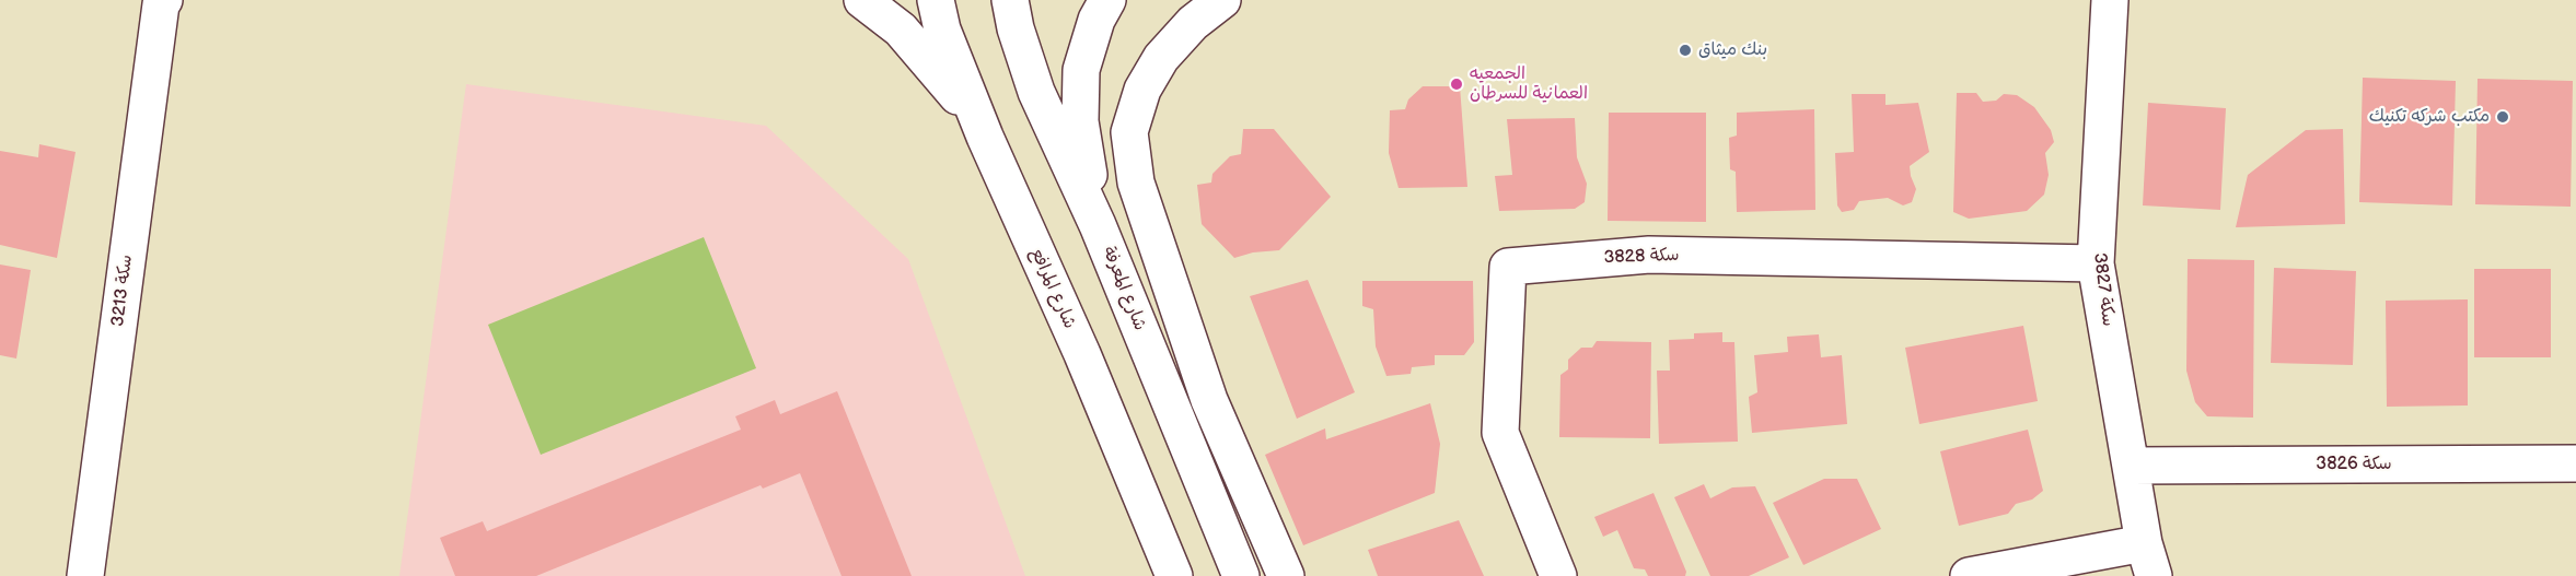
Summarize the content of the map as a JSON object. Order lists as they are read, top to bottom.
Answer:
{
  "streets": {
    "street": [
      "سكة 3828",
      "شارع المرافع",
      "شارع المعرفة",
      "سكة 3827",
      "سكة 3213",
      "سكة 3826"
    ]
  },
  "crossings": [
    ["سكة 3828", "سكة 3827"],
    ["سكة 3827", "سكة 3826"]
  ],
  "places": ["بنك ميثاق", "الجمعيه العمانية للسرطان", "مكتب شركه تكنيك"]
}
